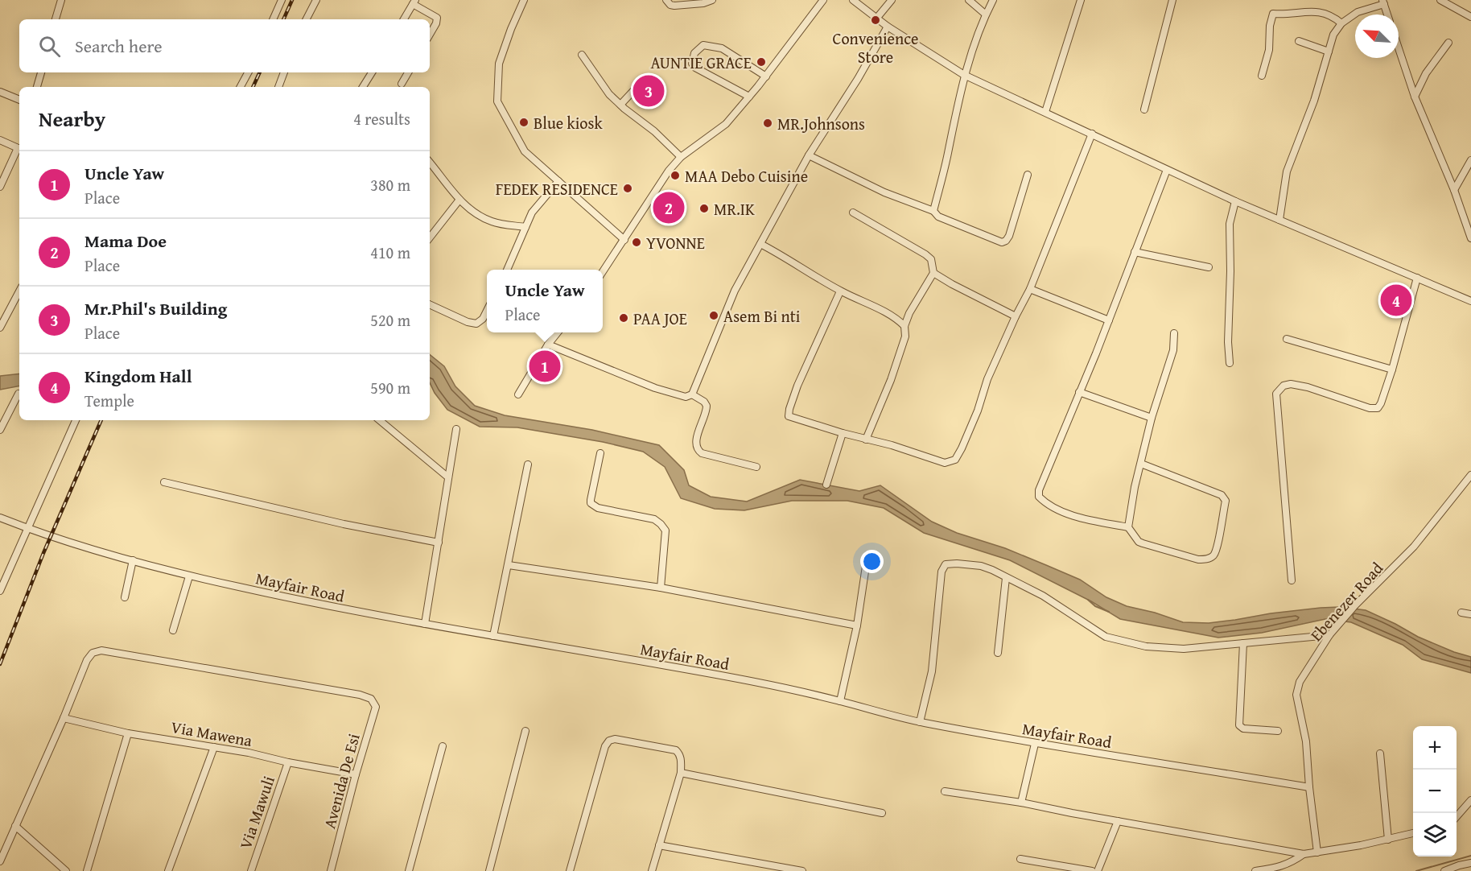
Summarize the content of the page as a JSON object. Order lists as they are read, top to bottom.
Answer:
{
  "streets": {
    "street": [
      "Mayfair Road",
      "Ebenezer Road",
      "Via Mawena",
      "Avenida De Esi",
      "Via Mawuli"
    ]
  },
  "crossings": [
    ["Mayfair Road", "Ebenezer Road"],
    ["Via Mawena", "Avenida De Esi"],
    ["Via Mawena", "Via Mawuli"]
  ],
  "places": [
    "Convenience Store",
    "AUNTIE GRACE",
    "Blue kiosk",
    "MR.Johnsons",
    "MAA Debo Cuisine",
    "FEDEK RESIDENCE",
    "MR.IK",
    "YVONNE",
    "Asem Bi nti",
    "PAA JOE"
  ],
  "north": "top left",
  "page": {
    "search": "Search here",
    "pins": [
      "3",
      "2",
      "4",
      "1"
    ],
    "heading": ["Nearby", "4 results"],
    "list": [
      {
        "mark": "1",
        "name": "Uncle Yaw",
        "note": "Place",
        "value": "380 m"
      },
      {
        "mark": "2",
        "name": "Mama Doe",
        "note": "Place",
        "value": "410 m"
      },
      {
        "mark": "3",
        "name": "Mr.Phil's Building",
        "note": "Place",
        "value": "520 m"
      },
      {
        "mark": "4",
        "name": "Kingdom Hall",
        "note": "Temple",
        "value": "590 m"
      }
    ],
    "popup": ["Uncle Yaw", "Place"],
    "map_buttons": ["+", "−"]
  }
}
